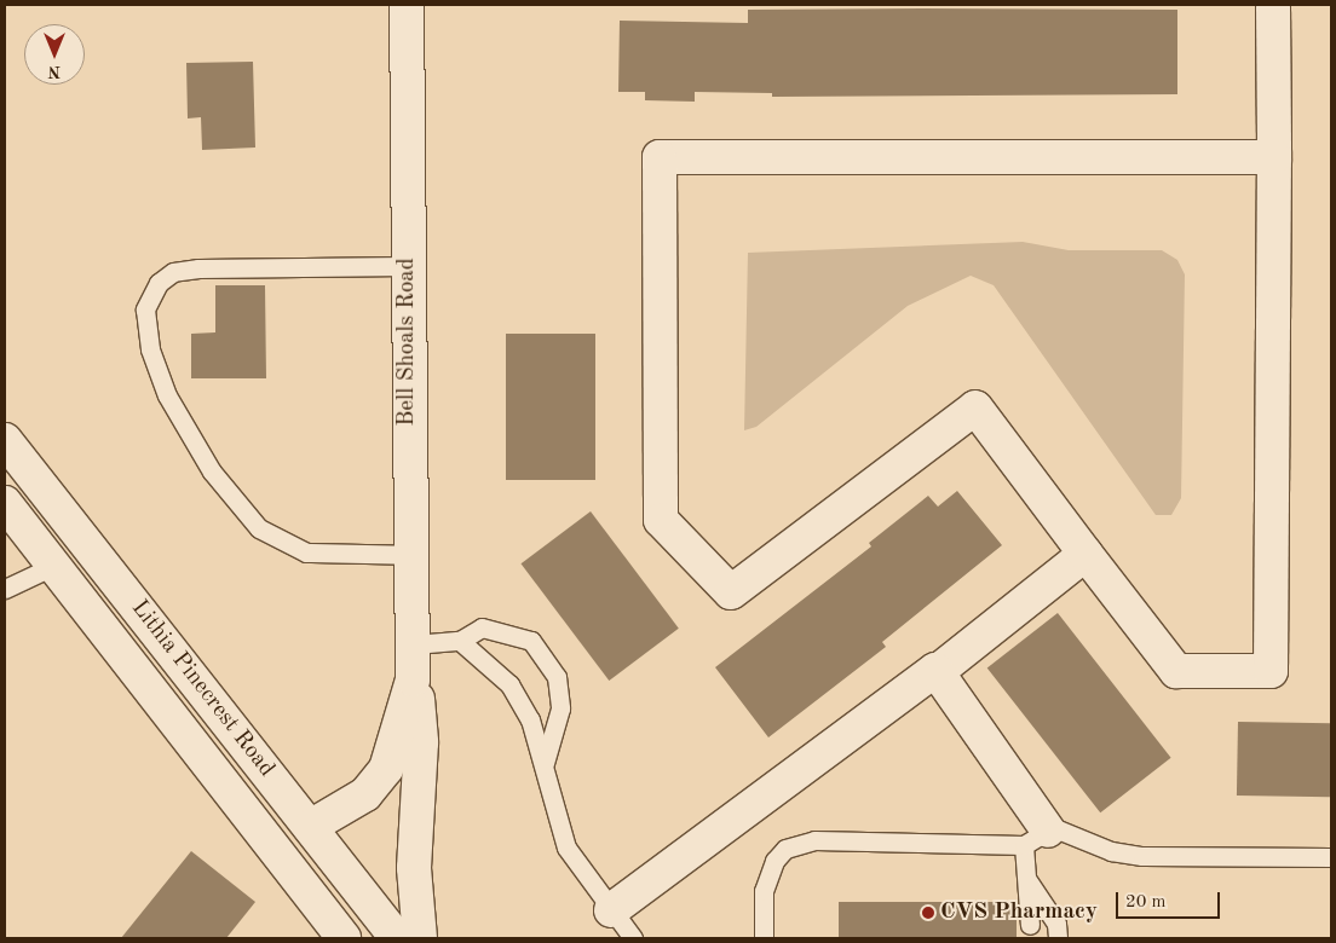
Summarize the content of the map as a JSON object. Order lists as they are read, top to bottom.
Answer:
{
  "streets": {
    "street": ["Bell Shoals Road", "Lithia Pinecrest Road"]
  },
  "places": ["CVS Pharmacy"],
  "scale_bar": "20 m",
  "north": "bottom"
}
